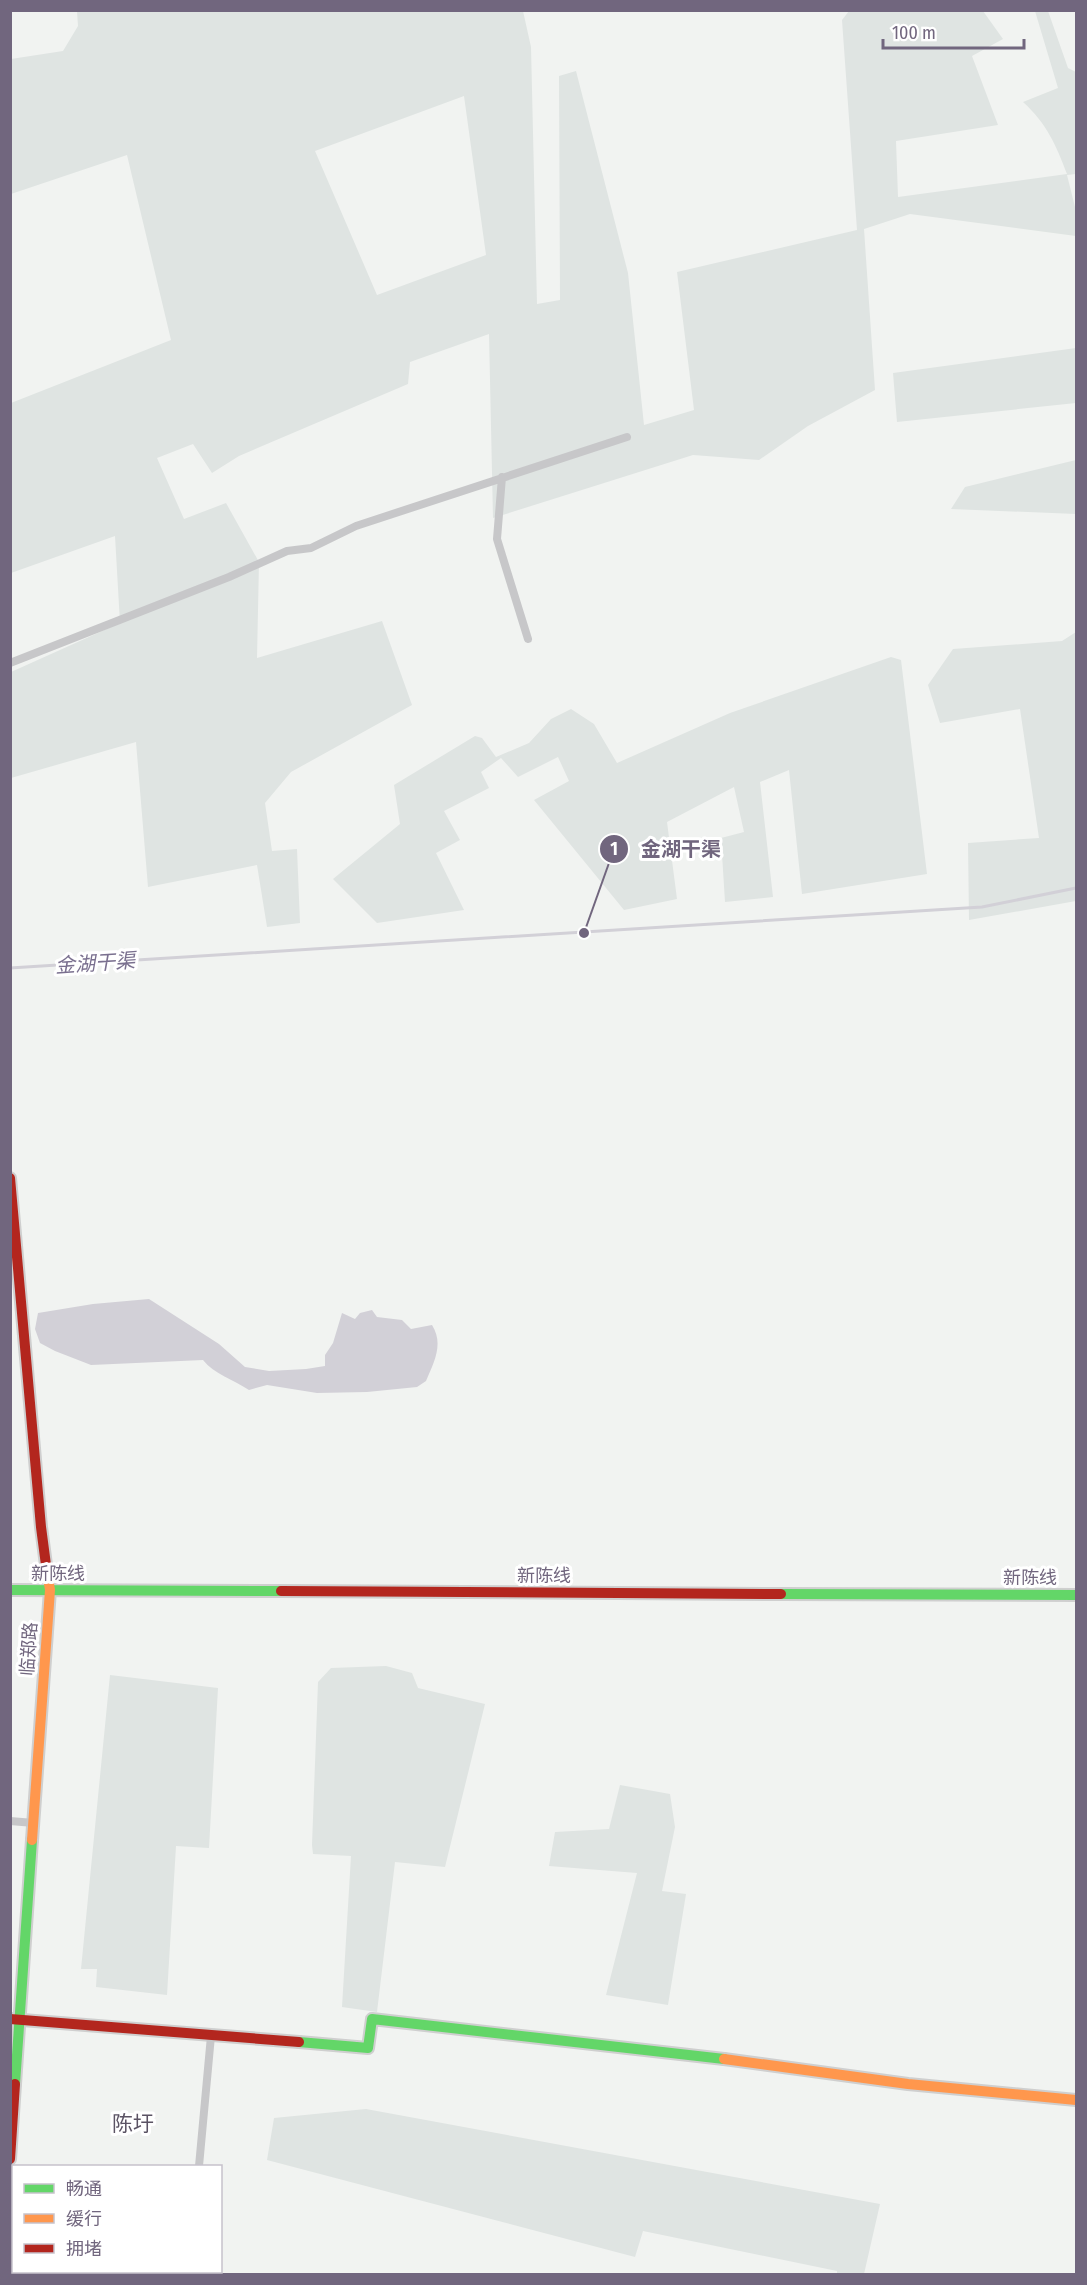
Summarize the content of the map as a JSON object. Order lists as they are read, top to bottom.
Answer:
{
  "streets": {
    "street": ["新陈线", "临郑路"]
  },
  "crossings": [
    ["新陈线", "临郑路"]
  ],
  "districts": ["陈圩"],
  "water": ["金湖干渠"],
  "places": ["金湖干渠"],
  "legend": ["畅通", "缓行", "拥堵"],
  "scale_bar": "100 m"
}
